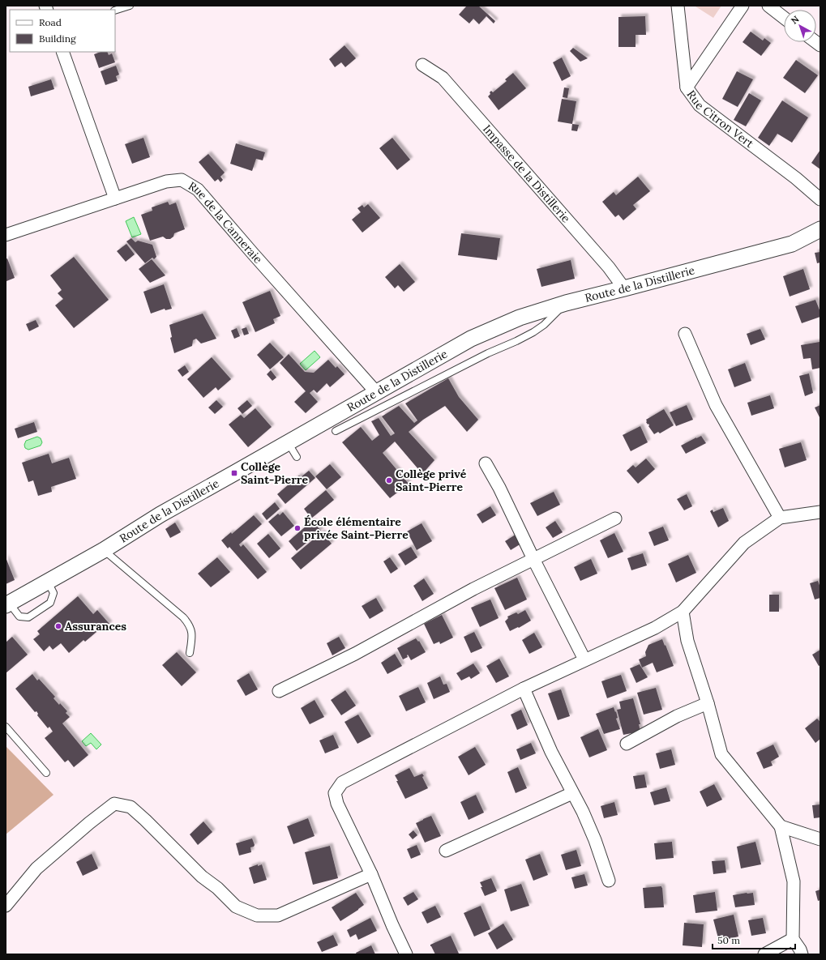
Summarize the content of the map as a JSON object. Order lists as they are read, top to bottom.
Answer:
{
  "streets": {
    "street": [
      "Rue Citron Vert",
      "Impasse de la Distillerie",
      "Rue de la Canneraie",
      "Route de la Distillerie"
    ]
  },
  "crossings": [
    ["Impasse de la Distillerie", "Route de la Distillerie"],
    ["Rue de la Canneraie", "Route de la Distillerie"]
  ],
  "places": {
    "transit": ["Collège Saint-Pierre"],
    "other": ["Collège privé Saint-Pierre", "École élémentaire privée Saint-Pierre", "Assurances"]
  },
  "legend": ["Road", "Building"],
  "scale_bar": "50 m",
  "north": "top left"
}
